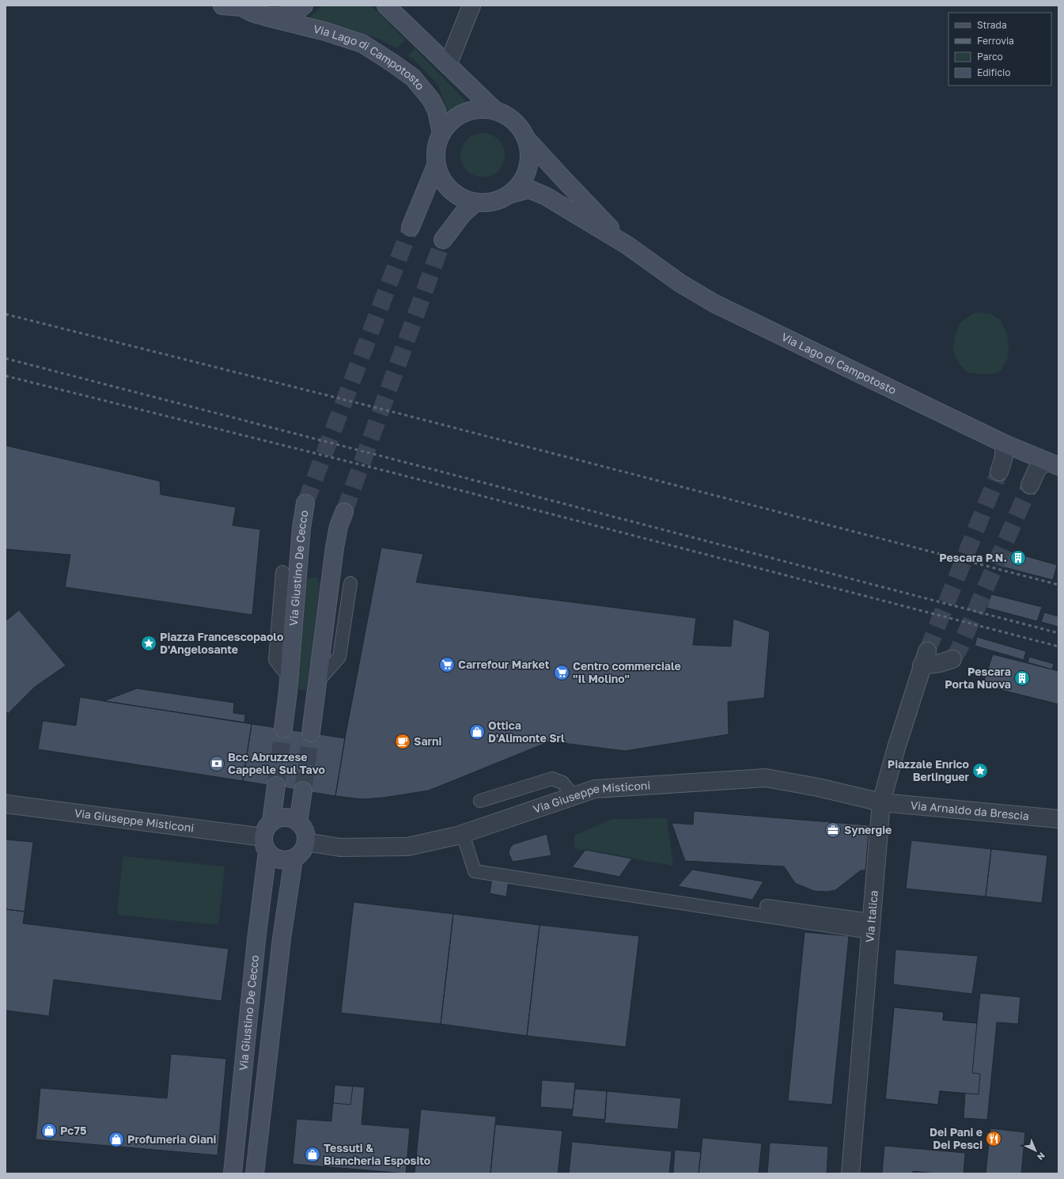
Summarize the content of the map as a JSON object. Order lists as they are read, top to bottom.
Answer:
{
  "streets": {
    "street": [
      "Via Lago di Campotosto",
      "Via Giustino De Cecco",
      "Via Giuseppe Misticoni",
      "Via Arnaldo da Brescia",
      "Via Italica"
    ]
  },
  "crossings": [
    ["Via Giustino De Cecco", "Via Giuseppe Misticoni"],
    ["Via Giuseppe Misticoni", "Via Arnaldo da Brescia"],
    ["Via Giuseppe Misticoni", "Via Italica"],
    ["Via Arnaldo da Brescia", "Via Italica"]
  ],
  "places": {
    "building": ["Pescara P.N.", "Pescara Porta Nuova"],
    "place": ["Piazza Francescopaolo D'Angelosante", "Piazzale Enrico Berlinguer"],
    "supermarket": ["Carrefour Market", "Centro commerciale \"Il Molino\""],
    "shop": [
      "Ottica D'Alimonte Srl",
      "Pc75",
      "Profumeria Giani",
      "Tessuti & Biancheria Esposito"
    ],
    "cafe": ["Sarni"],
    "bank": ["Bcc Abruzzese Cappelle Sul Tavo"],
    "office": ["Synergie"],
    "restaurant": ["Dei Pani e Dei Pesci"]
  },
  "legend": [
    "Strada",
    "Ferrovia",
    "Parco",
    "Edificio"
  ],
  "north": "bottom right"
}
